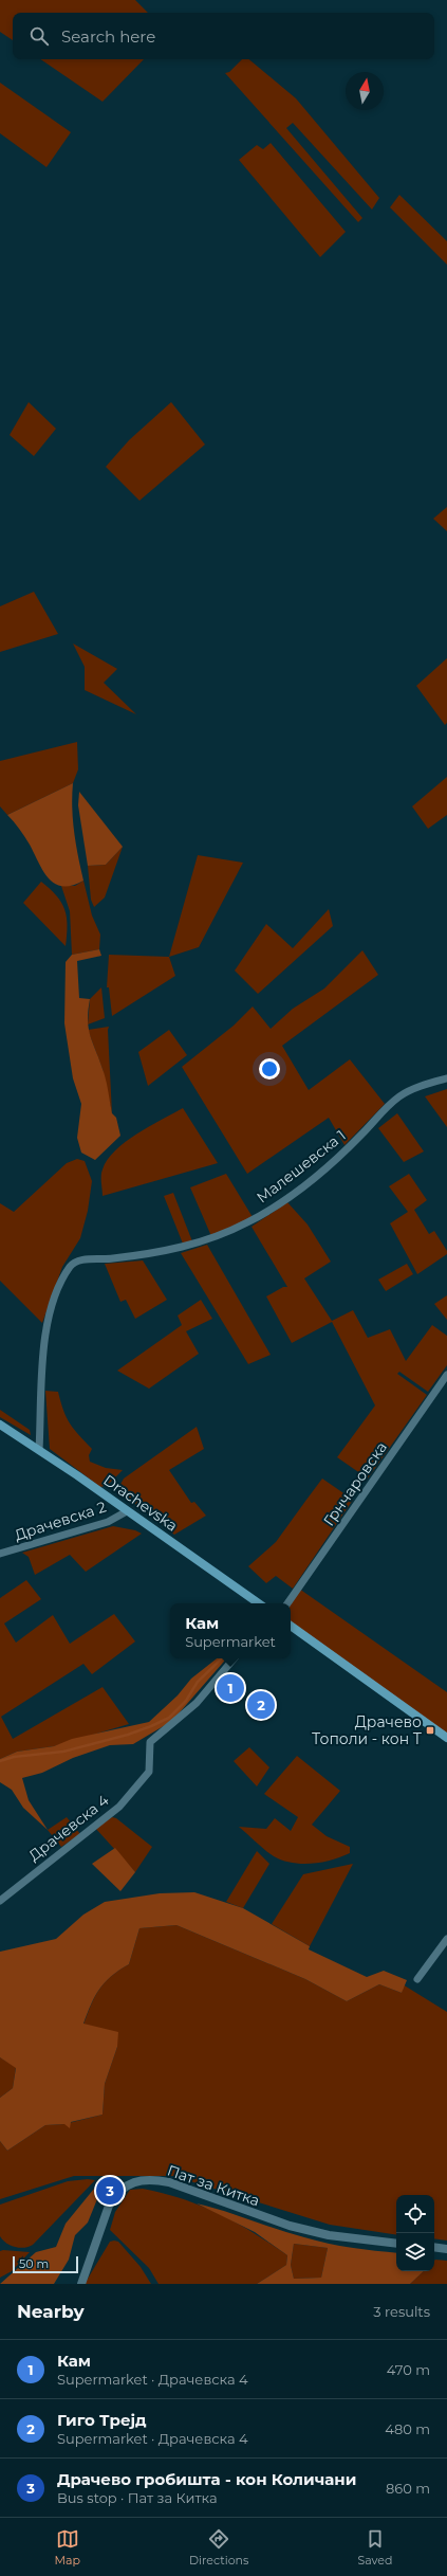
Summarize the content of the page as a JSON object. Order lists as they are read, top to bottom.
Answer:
{
  "streets": {
    "main road": ["Drachevska"],
    "street": [
      "Малешевска 1",
      "Грнчаровска",
      "Драчевска 2",
      "Драчевска 4",
      "Пат за Китка"
    ]
  },
  "crossings": [
    ["Малешевска 1", "Drachevska"],
    ["Drachevska", "Драчевска 2"]
  ],
  "places": {
    "transit": ["Драчево Тополи - кон Т"]
  },
  "scale_bar": "50 m",
  "north": "top",
  "page": {
    "search": "Search here",
    "popup": ["Кам", "Supermarket"],
    "pins": ["1", "2", "3"],
    "scale": "50 m",
    "heading": ["Nearby", "3 results"],
    "list": [
      {
        "mark": "1",
        "name": "Кам",
        "note": "Supermarket · Драчевска 4",
        "value": "470 m"
      },
      {
        "mark": "2",
        "name": "Гиго Трејд",
        "note": "Supermarket · Драчевска 4",
        "value": "480 m"
      },
      {
        "mark": "3",
        "name": "Драчево гробишта - кон Количани",
        "note": "Bus stop · Пат за Китка",
        "value": "860 m"
      }
    ],
    "nav": ["Map", "Directions", "Saved"]
  }
}
